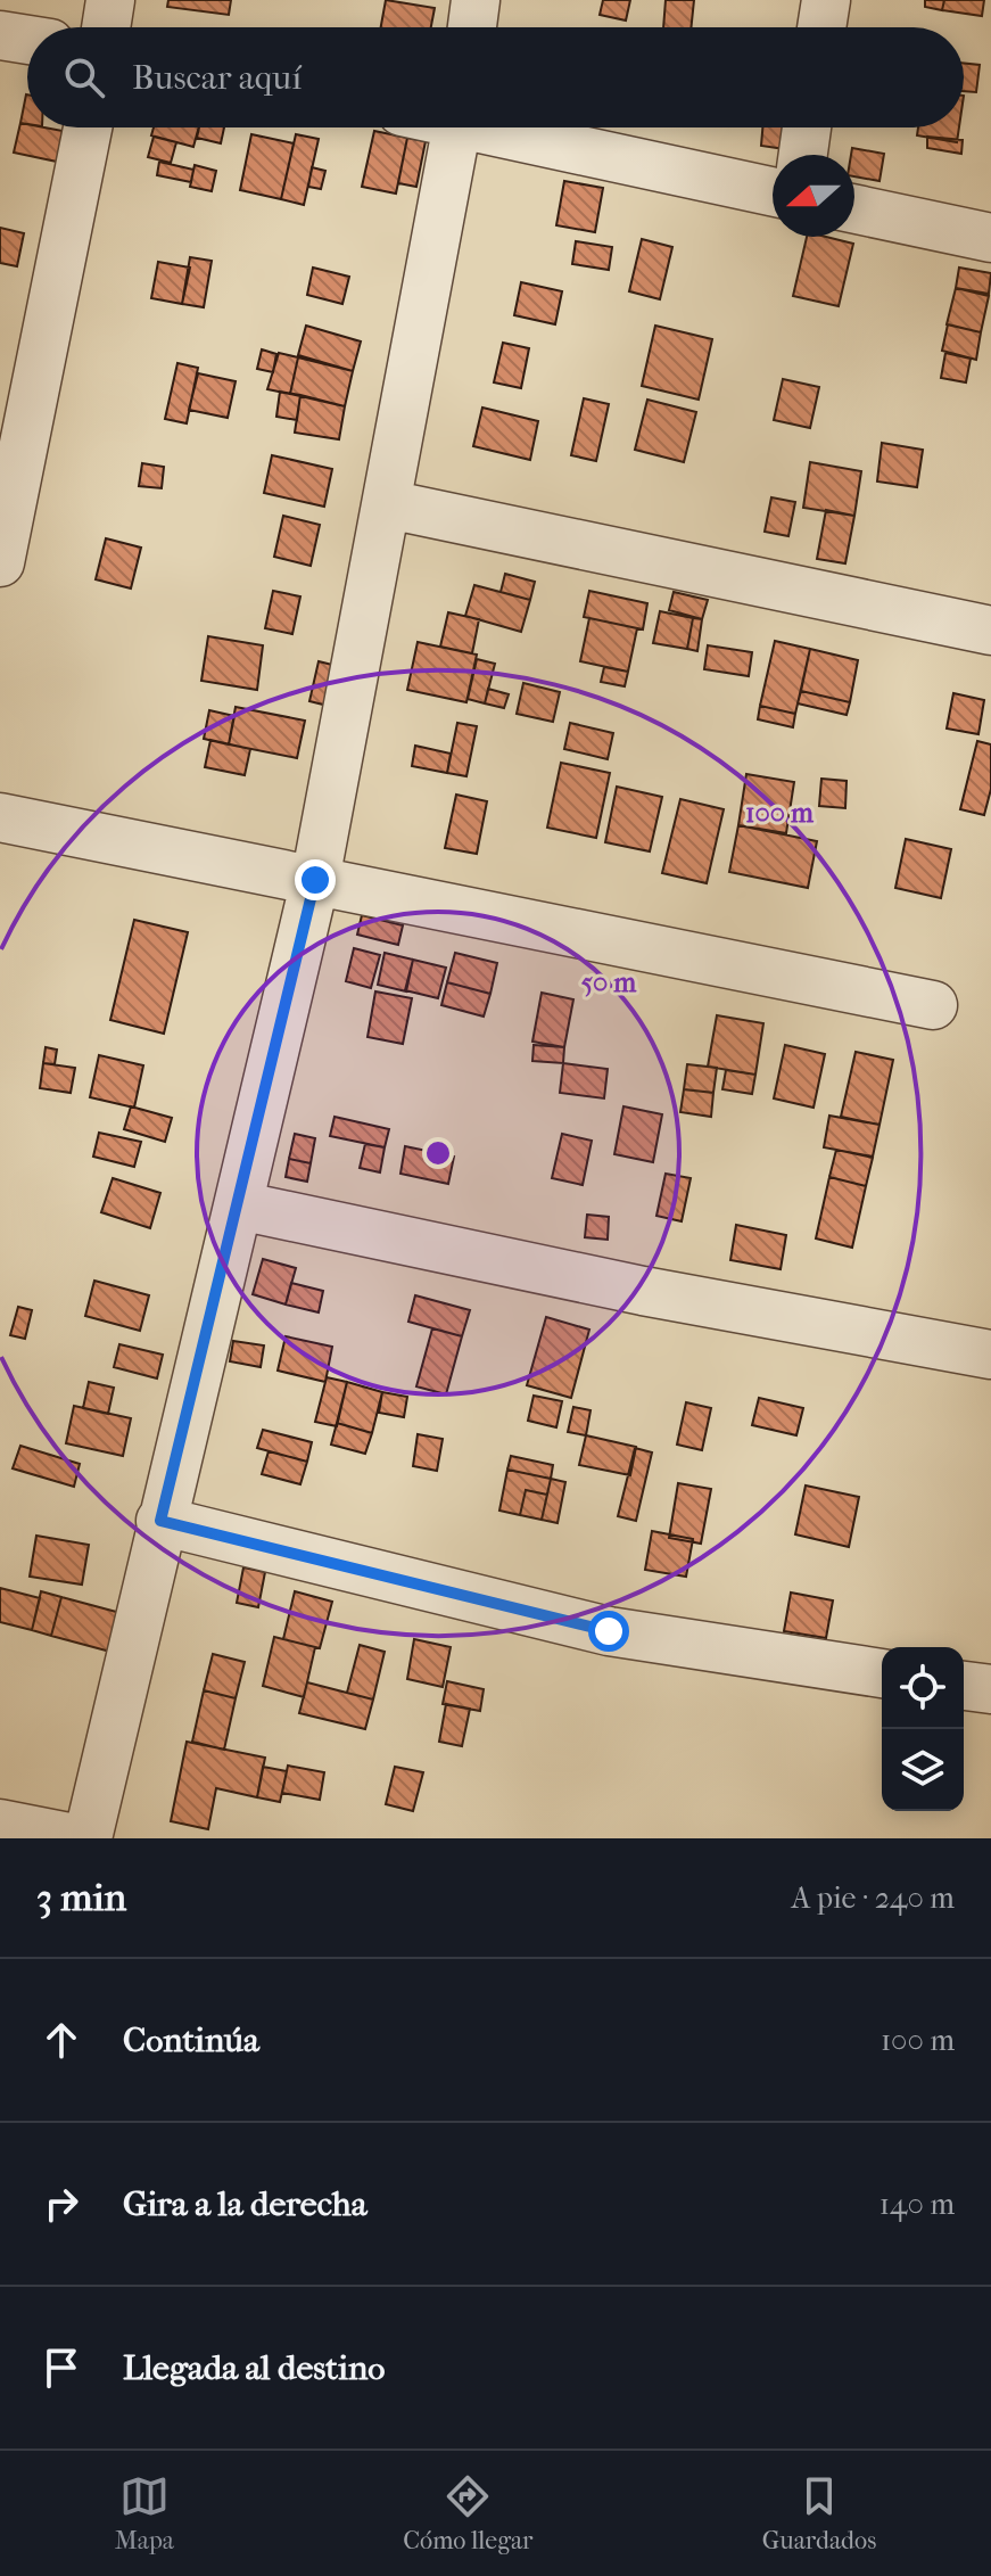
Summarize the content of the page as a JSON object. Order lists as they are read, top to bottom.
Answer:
{
  "north": "left",
  "page": {
    "search": "Buscar aquí",
    "heading": ["3 min", "A pie · 240 m"],
    "list": [
      ["Continúa", "100 m"],
      ["Gira a la derecha", "140 m"],
      "Llegada al destino"
    ],
    "nav": ["Mapa", "Cómo llegar", "Guardados"]
  },
  "rings": ["100 m", "50 m"]
}
